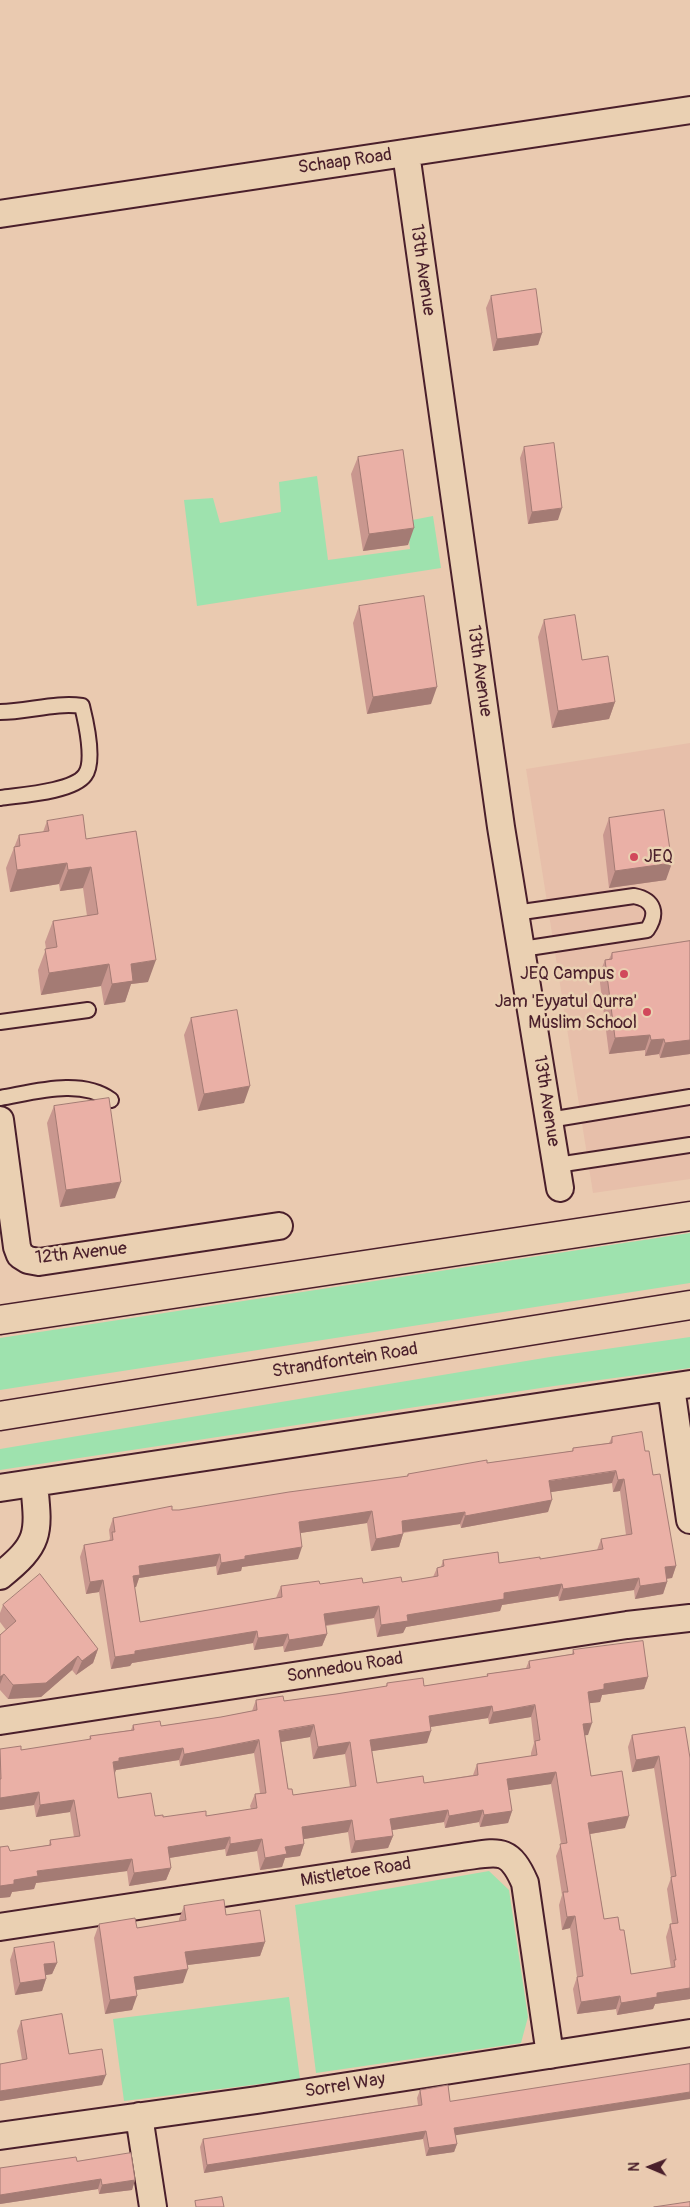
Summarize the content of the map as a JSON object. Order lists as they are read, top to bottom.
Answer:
{
  "streets": {
    "main road": ["Strandfontein Road"],
    "street": [
      "Schaap Road",
      "13th Avenue",
      "12th Avenue",
      "Sonnedou Road",
      "Mistletoe Road",
      "Sorrel Way"
    ]
  },
  "crossings": [
    ["Schaap Road", "13th Avenue"],
    ["Mistletoe Road", "Sorrel Way"]
  ],
  "places": ["JEQ", "JEQ Campus", "Jam 'Eyyatul Qurra' Muslim School"],
  "north": "left"
}
